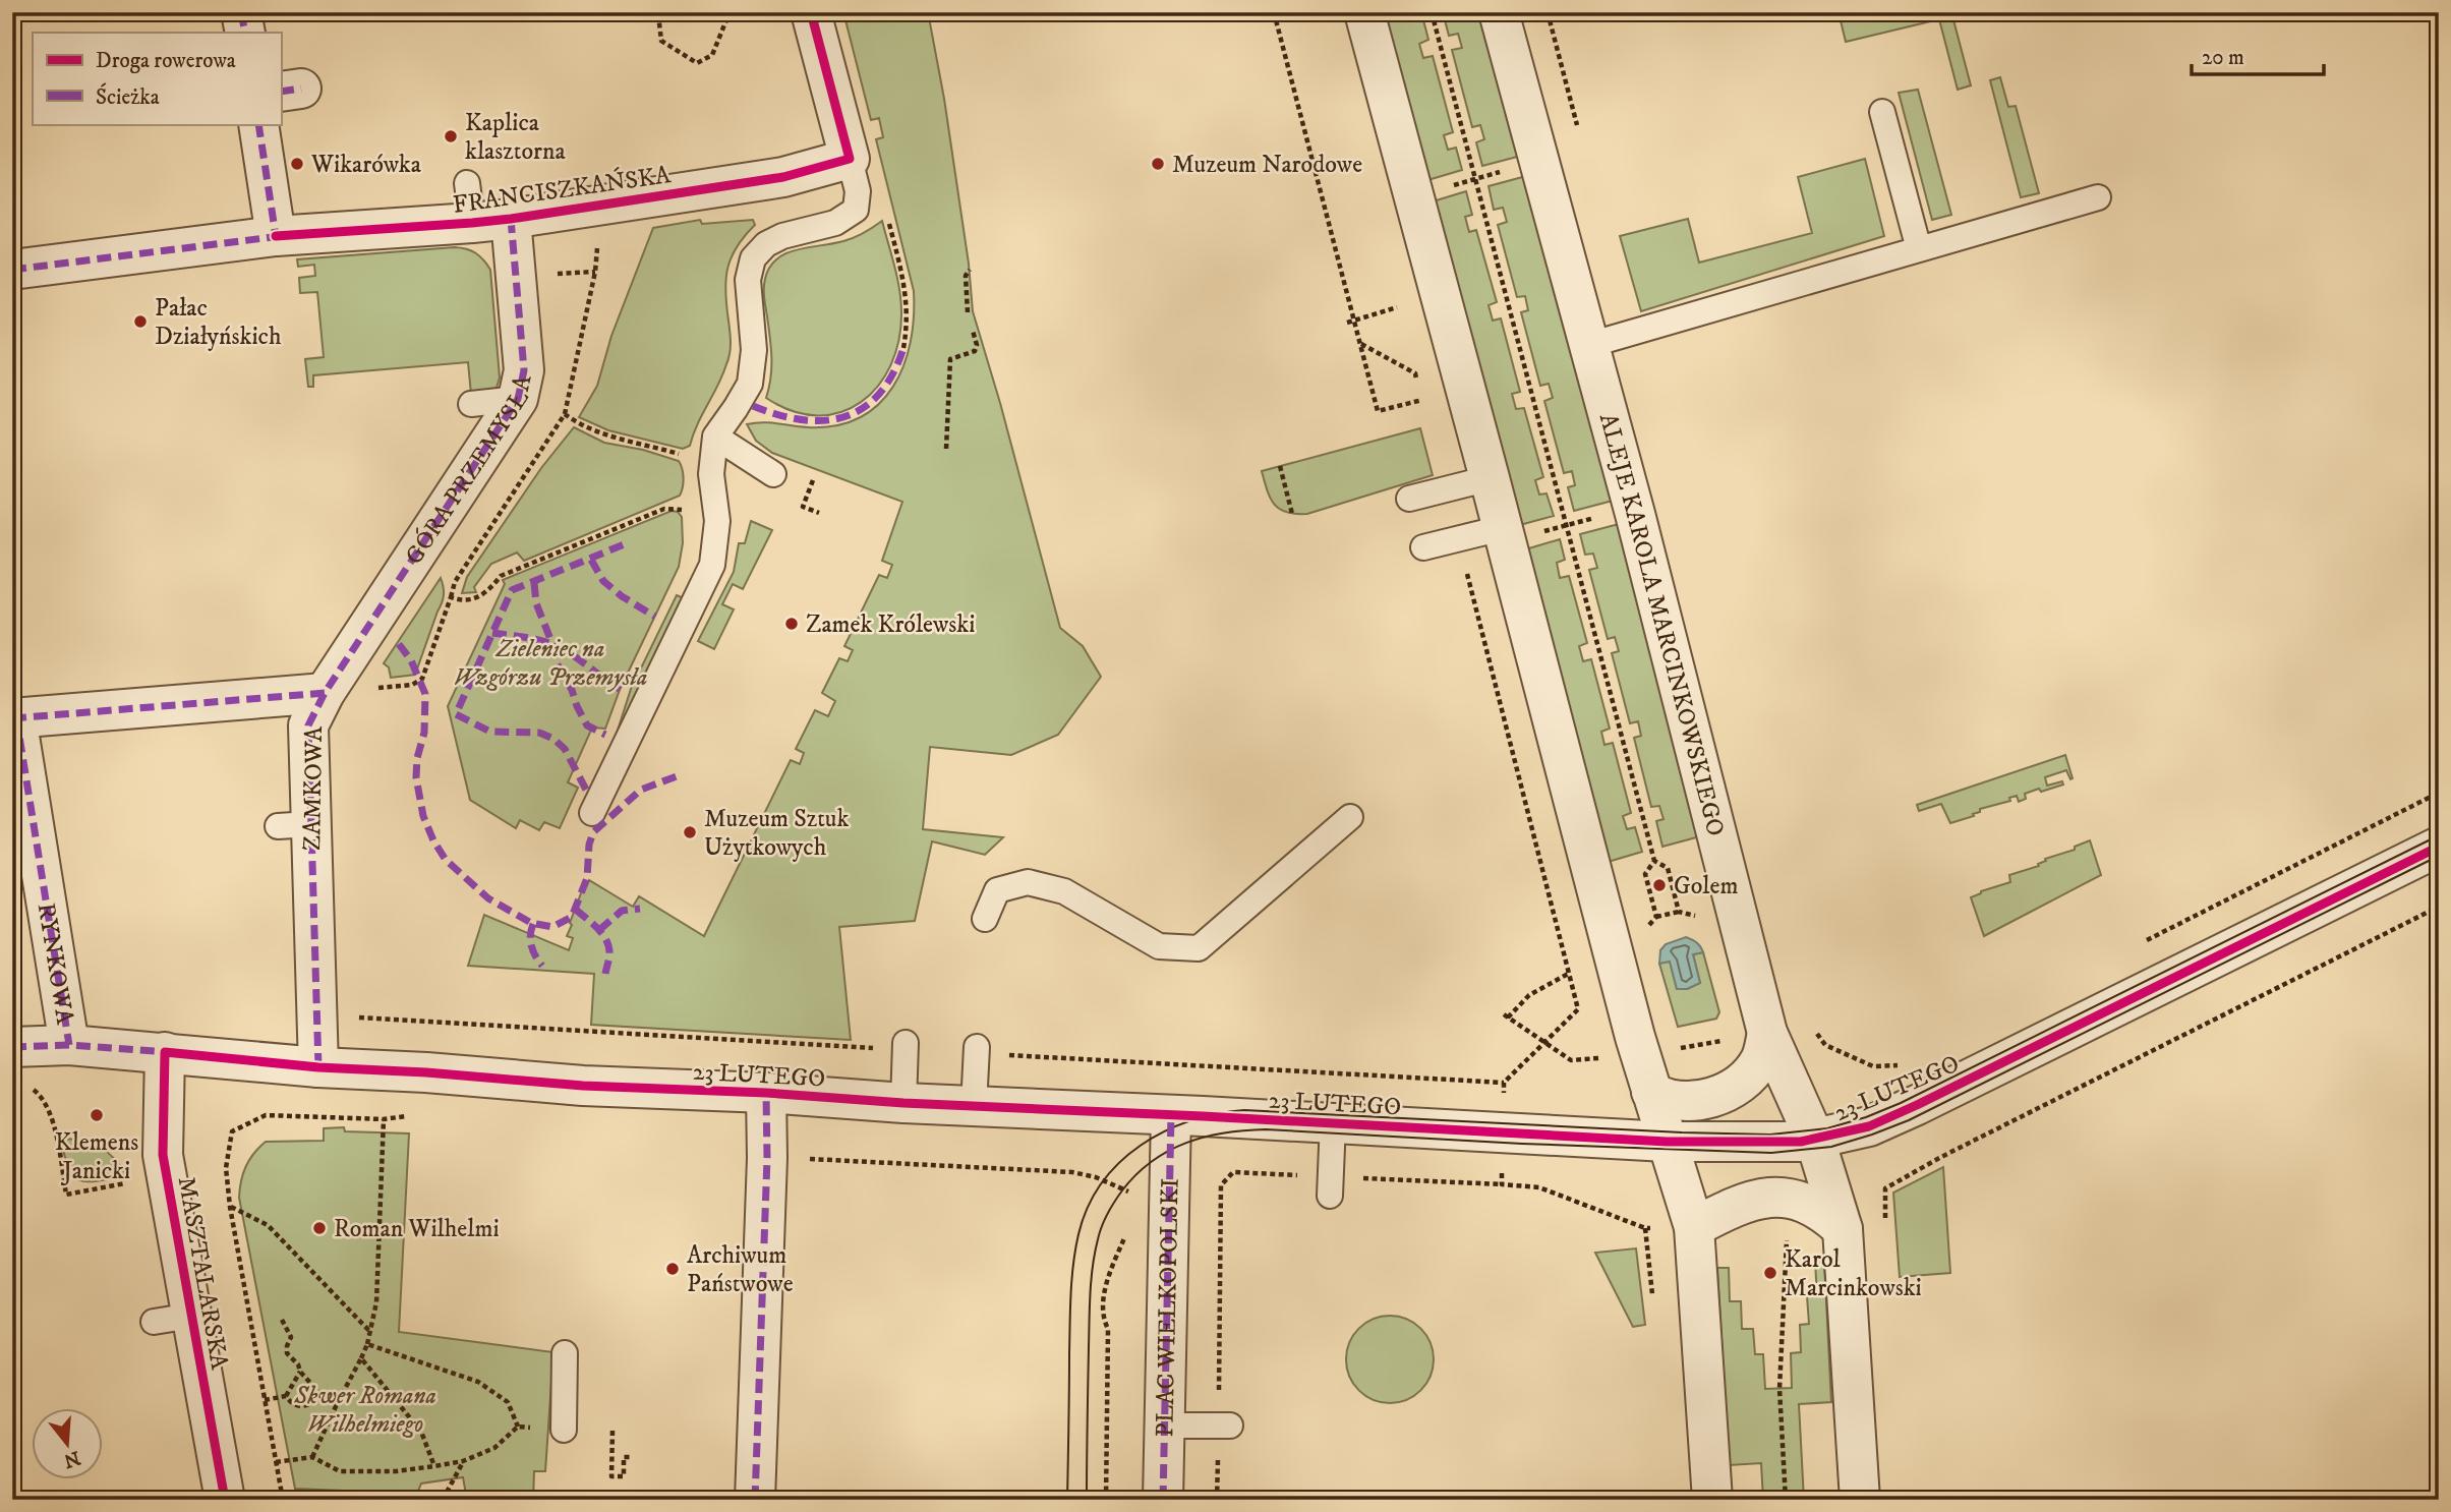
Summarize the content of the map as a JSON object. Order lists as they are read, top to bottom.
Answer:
{
  "streets": {
    "street": [
      "FRANCISZKAŃSKA",
      "GÓRA PRZEMYSŁA",
      "ALEJE KAROLA MARCINKOWSKIEGO",
      "ZAMKOWA",
      "RYNKOWA",
      "23 LUTEGO",
      "MASZTALARSKA",
      "PLAC WIELKOPOLSKI"
    ]
  },
  "crossings": [
    ["FRANCISZKAŃSKA", "GÓRA PRZEMYSŁA"],
    ["GÓRA PRZEMYSŁA", "ZAMKOWA"],
    ["ALEJE KAROLA MARCINKOWSKIEGO", "23 LUTEGO"],
    ["ZAMKOWA", "RYNKOWA"],
    ["ZAMKOWA", "23 LUTEGO"],
    ["RYNKOWA", "23 LUTEGO"],
    ["23 LUTEGO", "MASZTALARSKA"],
    ["23 LUTEGO", "PLAC WIELKOPOLSKI"]
  ],
  "parks": ["Zieleniec na Wzgórzu Przemysła", "Skwer Romana Wilhelmiego"],
  "places": [
    "Kaplica klasztorna",
    "Wikarówka",
    "Muzeum Narodowe",
    "Pałac Działyńskich",
    "Zamek Królewski",
    "Muzeum Sztuk Użytkowych",
    "Golem",
    "Klemens Janicki",
    "Roman Wilhelmi",
    "Archiwum Państwowe",
    "Karol Marcinkowski"
  ],
  "legend": ["Droga rowerowa", "Ścieżka"],
  "scale_bar": "20 m",
  "north": "bottom"
}
